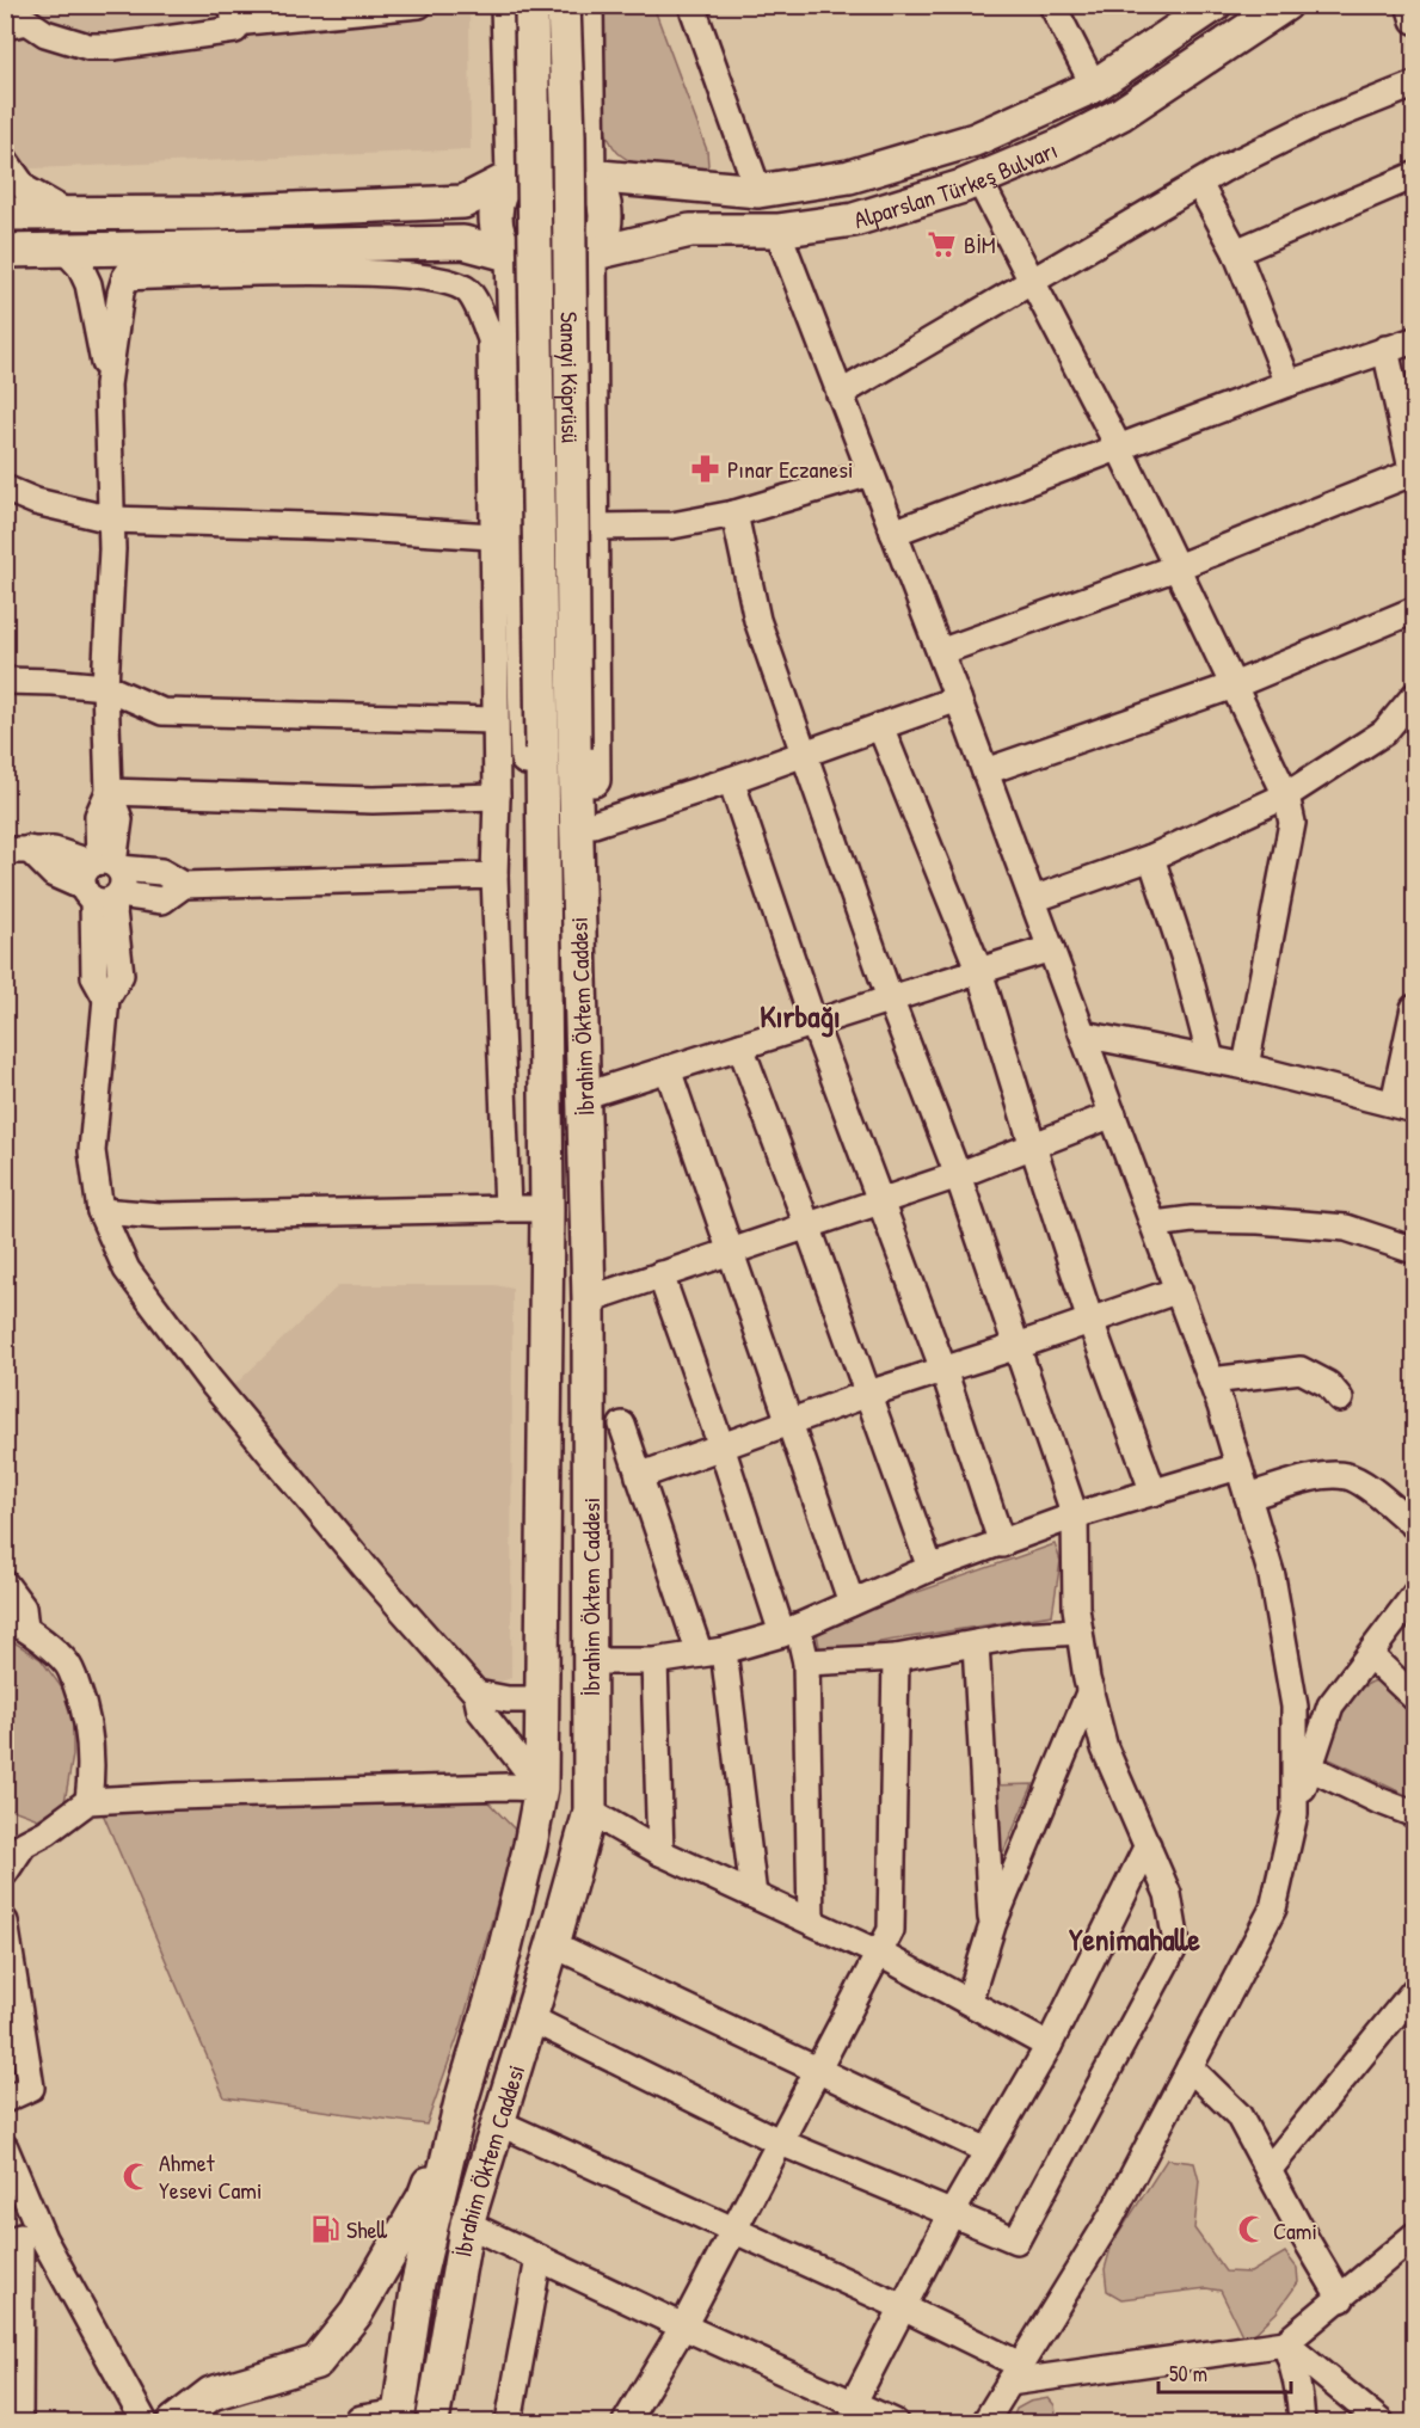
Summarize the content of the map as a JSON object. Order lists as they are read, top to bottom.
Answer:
{
  "streets": {
    "main road": ["Alparslan Türkeş Bulvarı", "Sanayi Köprüsü", "İbrahim Öktem Caddesi"]
  },
  "crossings": [
    ["Sanayi Köprüsü", "İbrahim Öktem Caddesi"]
  ],
  "districts": ["Kırbağı", "Yenimahalle"],
  "places": {
    "supermarket": ["BİM"],
    "pharmacy": ["Pınar Eczanesi"],
    "mosque": ["Ahmet Yesevi Cami", "Cami"],
    "fuel station": ["Shell"]
  },
  "scale_bar": "50 m"
}
